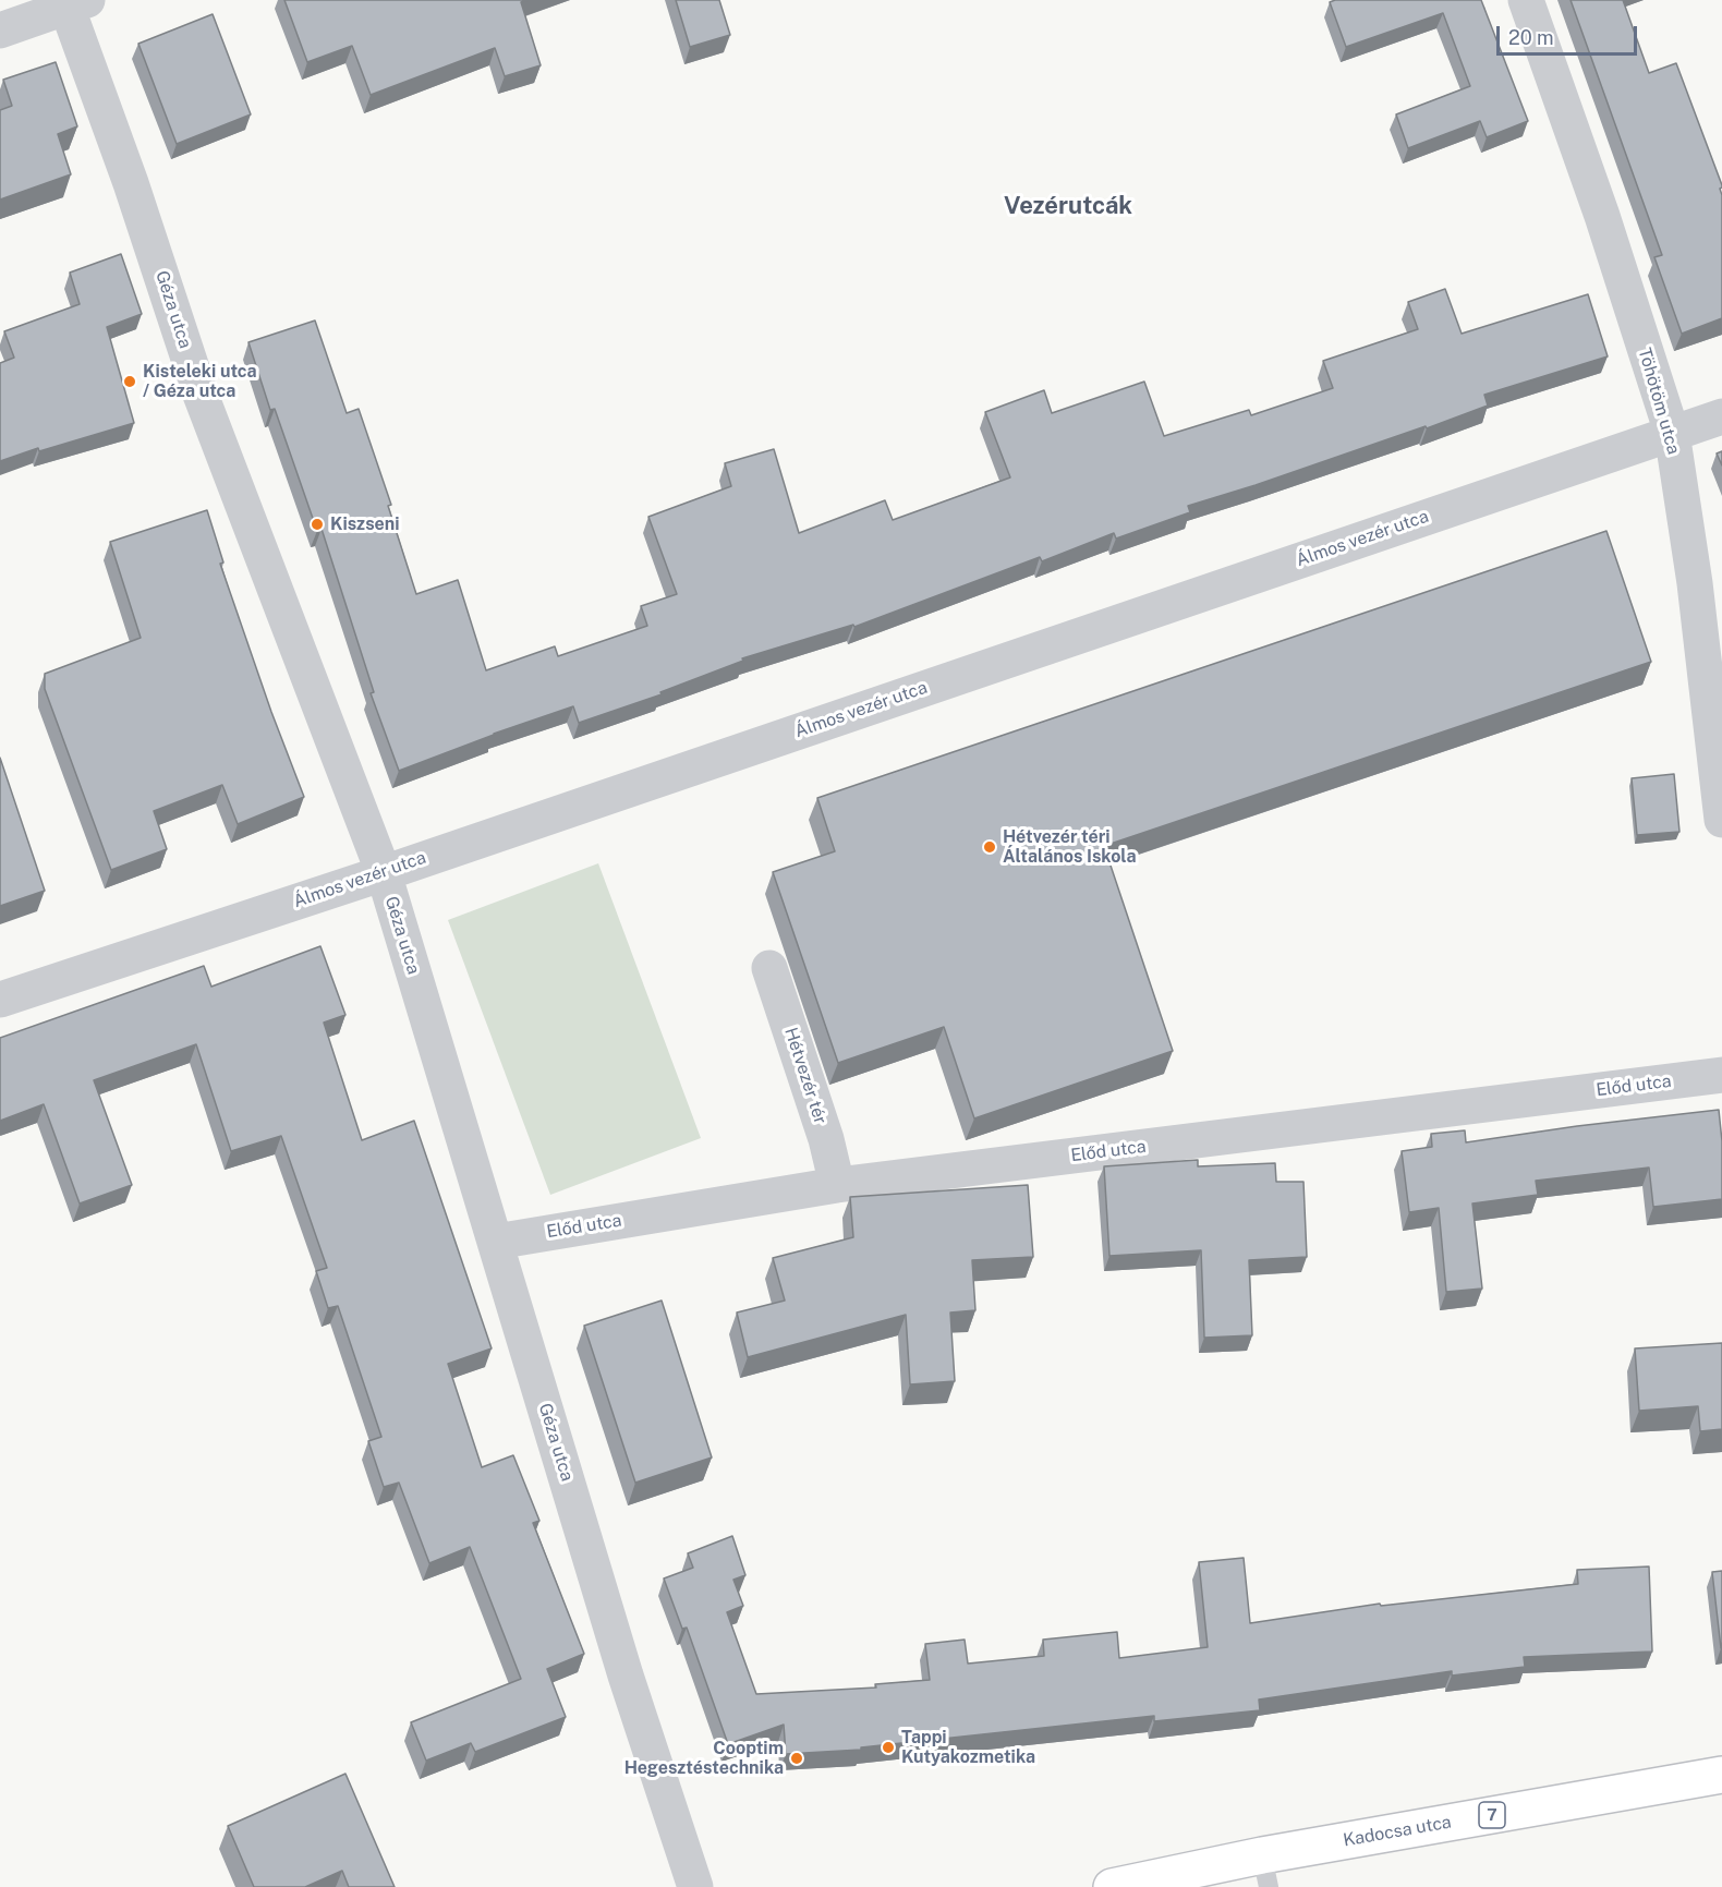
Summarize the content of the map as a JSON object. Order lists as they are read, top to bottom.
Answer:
{
  "streets": {
    "main road": ["7", "Kadocsa utca"],
    "street": [
      "Géza utca",
      "Töhötöm utca",
      "Álmos vezér utca",
      "Hétvezér tér",
      "Előd utca"
    ]
  },
  "crossings": [
    ["Géza utca", "Álmos vezér utca"],
    ["Géza utca", "Előd utca"],
    ["Töhötöm utca", "Álmos vezér utca"],
    ["Hétvezér tér", "Előd utca"]
  ],
  "districts": ["Vezérutcák"],
  "places": [
    "Kisteleki utca / Géza utca",
    "Kiszseni",
    "Hétvezér téri Általános Iskola",
    "Tappi Kutyakozmetika",
    "Cooptim Hegesztéstechnika"
  ],
  "scale_bar": "20 m"
}
